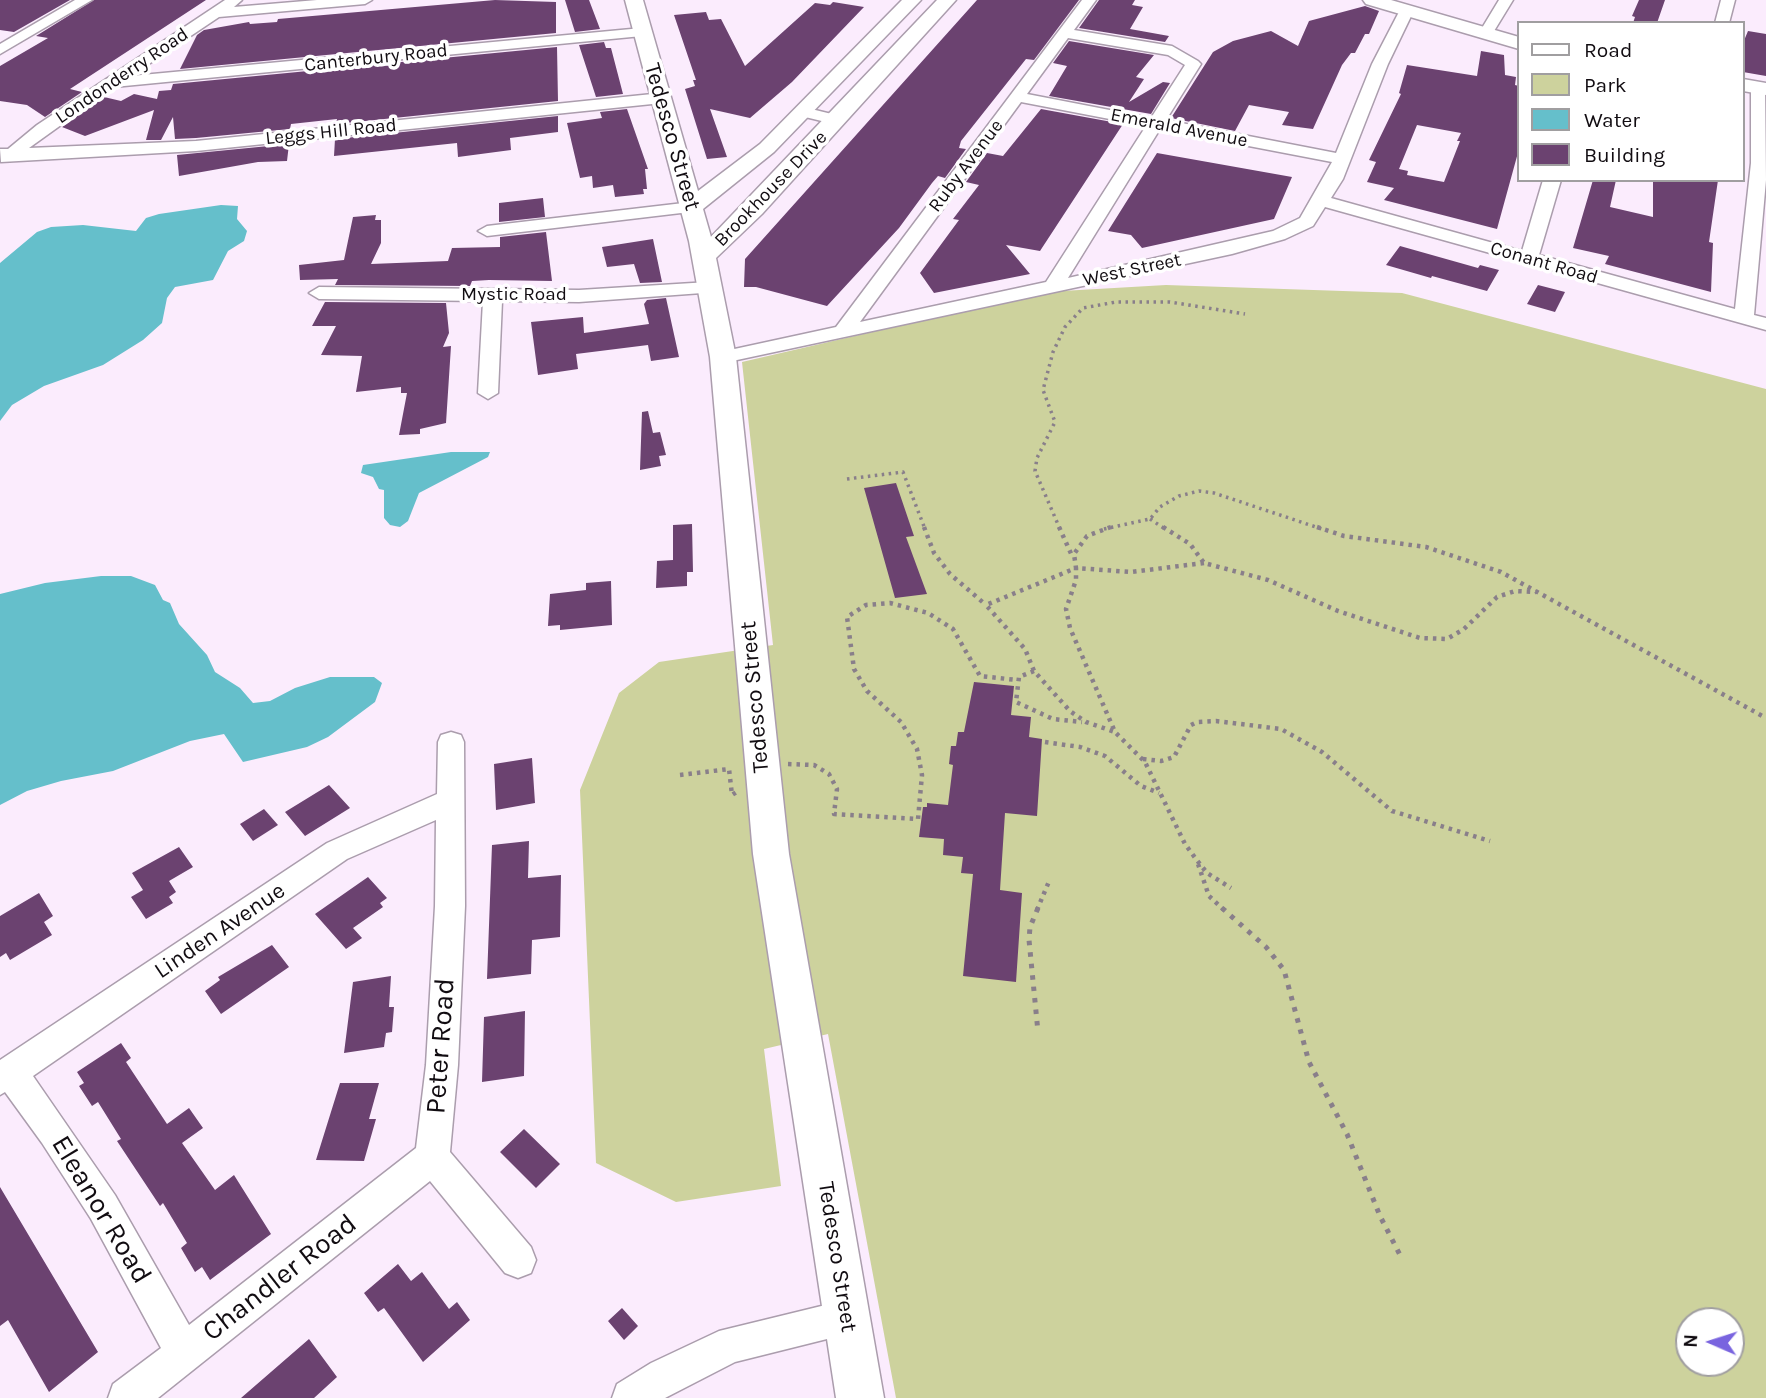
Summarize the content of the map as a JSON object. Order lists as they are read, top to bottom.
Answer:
{
  "streets": {
    "main road": ["Tedesco Street", "Brookhouse Drive"],
    "street": [
      "Canterbury Road",
      "Londonderry Road",
      "Emerald Avenue",
      "Leggs Hill Road",
      "Ruby Avenue",
      "Conant Road",
      "West Street",
      "Mystic Road",
      "Linden Avenue",
      "Peter Road",
      "Eleanor Road",
      "Chandler Road"
    ]
  },
  "crossings": [
    ["Canterbury Road", "Londonderry Road"],
    ["Canterbury Road", "Tedesco Street"],
    ["Londonderry Road", "Leggs Hill Road"],
    ["Emerald Avenue", "Ruby Avenue"],
    ["Emerald Avenue", "West Street"],
    ["Leggs Hill Road", "Tedesco Street"],
    ["Tedesco Street", "Brookhouse Drive"],
    ["Tedesco Street", "West Street"],
    ["Tedesco Street", "Mystic Road"],
    ["Ruby Avenue", "West Street"],
    ["Brookhouse Drive", "Mystic Road"],
    ["Conant Road", "West Street"],
    ["Linden Avenue", "Peter Road"],
    ["Linden Avenue", "Eleanor Road"],
    ["Peter Road", "Chandler Road"],
    ["Eleanor Road", "Chandler Road"]
  ],
  "legend": [
    "Road",
    "Park",
    "Water",
    "Building"
  ],
  "north": "left"
}
